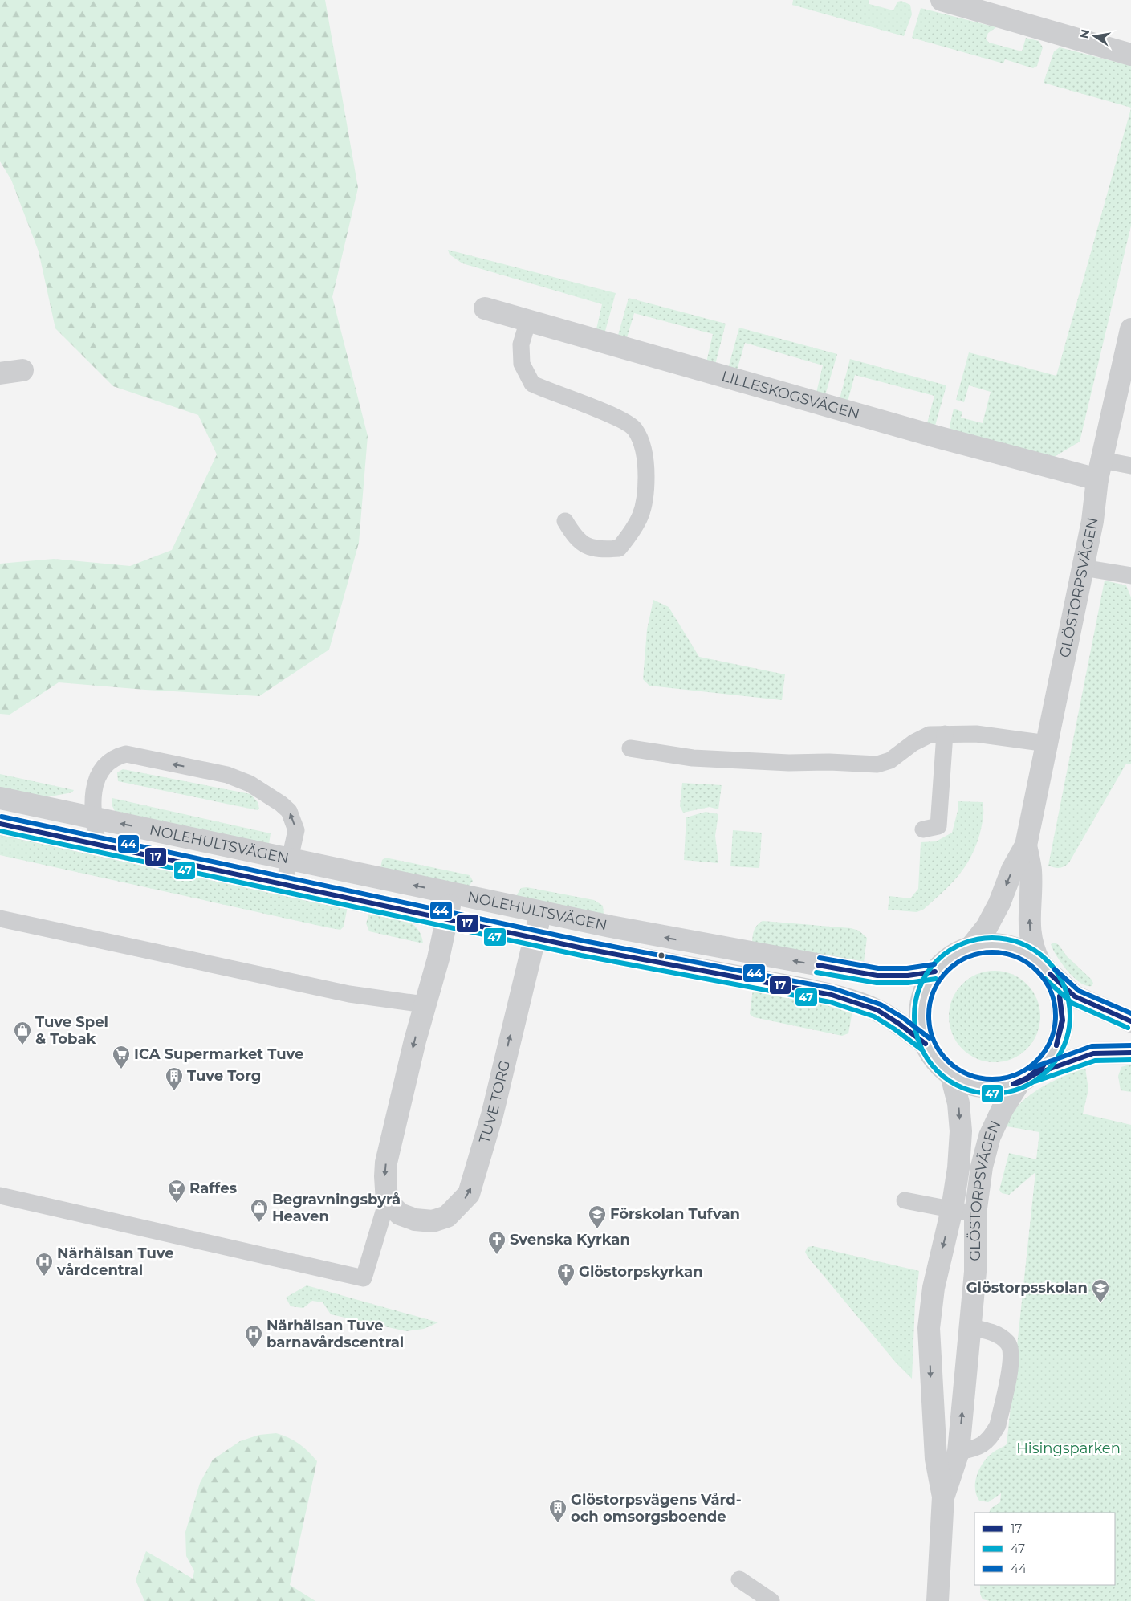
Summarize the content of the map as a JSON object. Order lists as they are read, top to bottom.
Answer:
{
  "streets": {
    "street": [
      "LILLESKOGSVÄGEN",
      "GLÖSTORPSVÄGEN",
      "NOLEHULTSVÄGEN",
      "TUVE TORG"
    ]
  },
  "crossings": [
    ["LILLESKOGSVÄGEN", "GLÖSTORPSVÄGEN"],
    ["GLÖSTORPSVÄGEN", "NOLEHULTSVÄGEN"],
    ["NOLEHULTSVÄGEN", "TUVE TORG"]
  ],
  "parks": ["Hisingsparken"],
  "places": {
    "shop": ["Tuve Spel & Tobak", "Begravningsbyrå Heaven"],
    "supermarket": ["ICA Supermarket Tuve"],
    "building": ["Tuve Torg", "Glöstorpsvägens Vård- och omsorgsboende"],
    "bar": ["Raffes"],
    "school or university": ["Förskolan Tufvan", "Glöstorpsskolan"],
    "church": ["Svenska Kyrkan", "Glöstorpskyrkan"],
    "hospital": ["Närhälsan Tuve vårdcentral", "Närhälsan Tuve barnavårdscentral"]
  },
  "lines": ["transit line 44", "transit line 17", "transit line 47"],
  "legend": ["17", "47", "44"],
  "north": "left"
}
